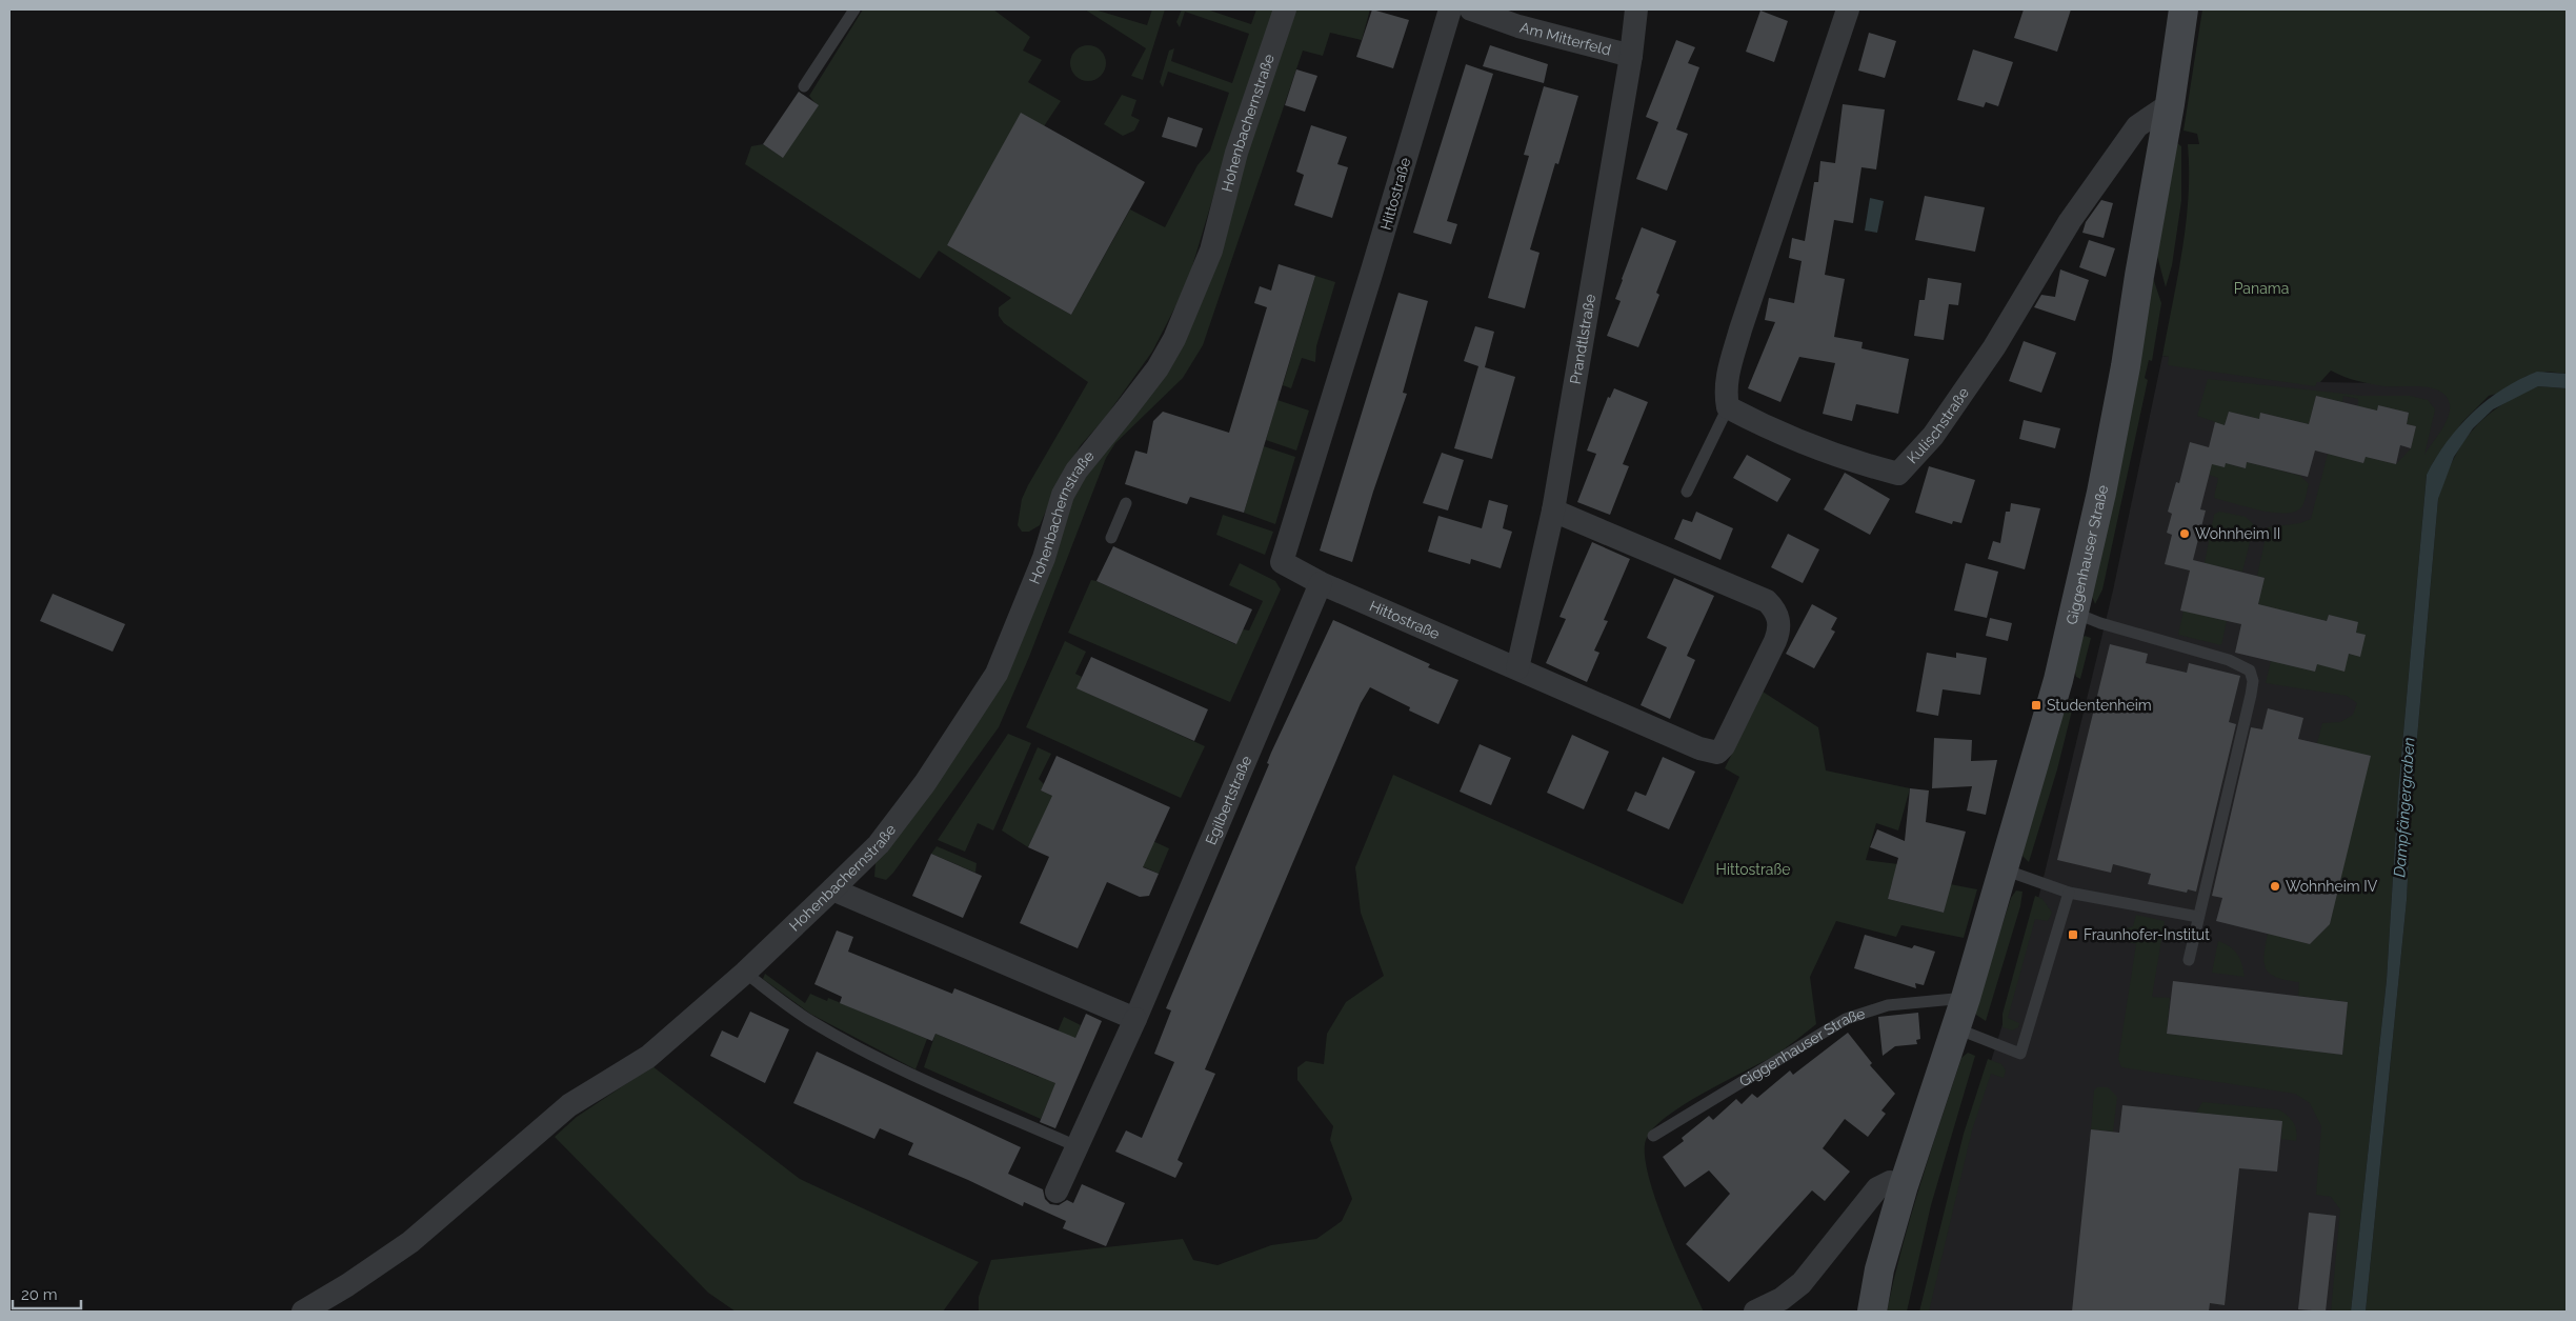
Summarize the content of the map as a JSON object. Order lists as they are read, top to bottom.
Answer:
{
  "streets": {
    "main road": ["Giggenhauser Straße"],
    "street": [
      "Am Mitterfeld",
      "Hohenbachernstraße",
      "Hittostraße",
      "Prandtlstraße",
      "Kulischstraße",
      "Egilbertstraße"
    ]
  },
  "crossings": [
    ["Am Mitterfeld", "Prandtlstraße"],
    ["Hittostraße", "Prandtlstraße"],
    ["Hittostraße", "Egilbertstraße"],
    ["Kulischstraße", "Giggenhauser Straße"]
  ],
  "water": ["Dampfängergraben"],
  "parks": ["Panama", "Hittostraße"],
  "places": {
    "other": ["Wohnheim II", "Wohnheim IV"],
    "transit": ["Studentenheim", "Fraunhofer-Institut"]
  },
  "scale_bar": "20 m"
}
